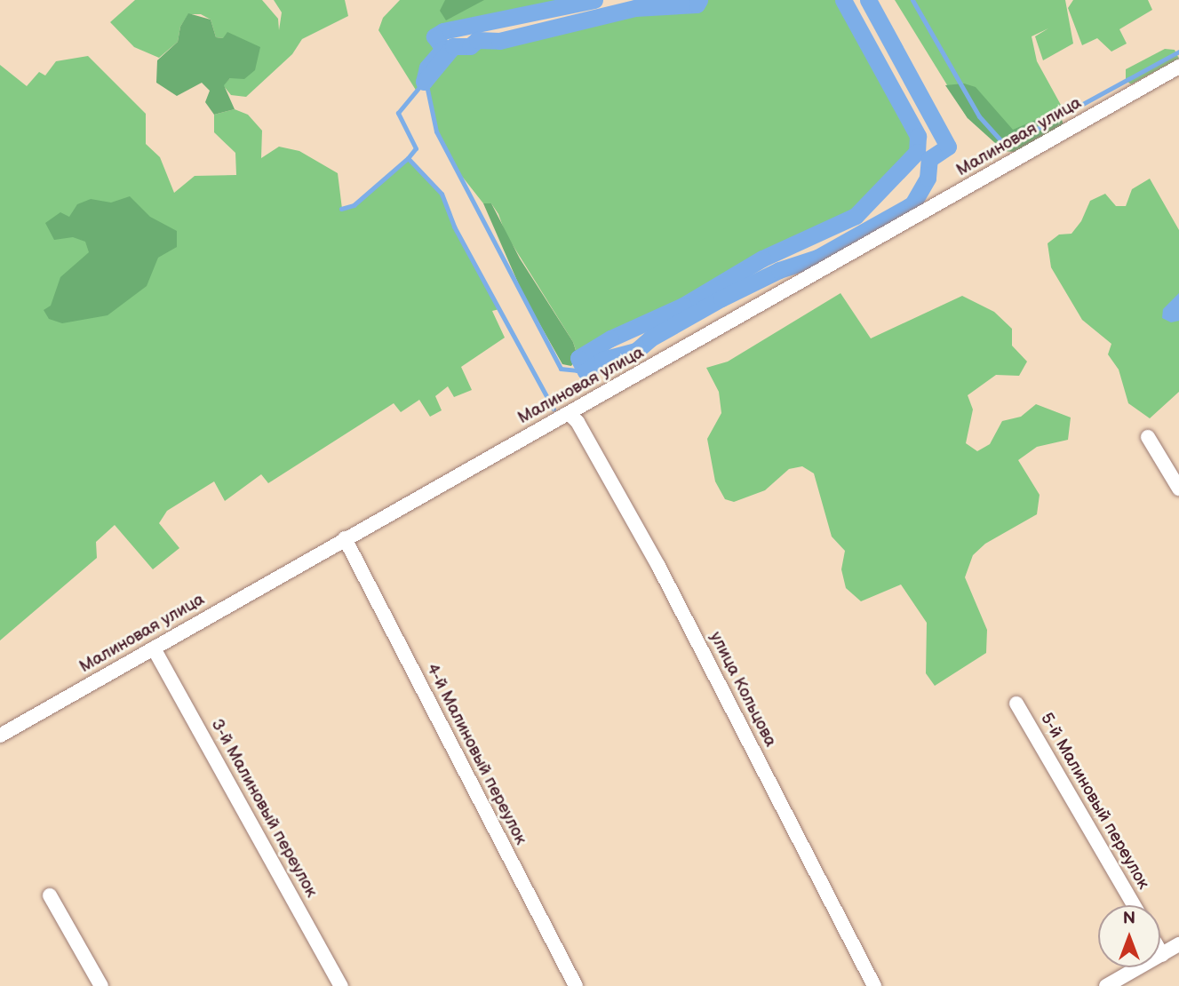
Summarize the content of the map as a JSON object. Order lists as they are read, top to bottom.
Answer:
{
  "streets": {
    "street": [
      "Малиновая улица",
      "улица Кольцова",
      "4-й Малиновый переулок",
      "5-й Малиновый переулок",
      "3-й Малиновый переулок"
    ]
  },
  "crossings": [
    ["Малиновая улица", "улица Кольцова"],
    ["Малиновая улица", "4-й Малиновый переулок"],
    ["Малиновая улица", "3-й Малиновый переулок"]
  ],
  "north": "top"
}
